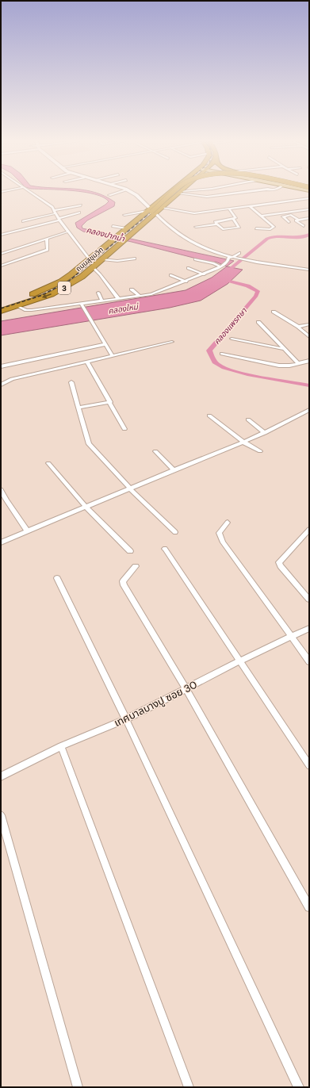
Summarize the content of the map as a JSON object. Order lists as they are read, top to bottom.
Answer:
{
  "streets": {
    "highway": ["ถนนสุขุมวิท", "3"],
    "street": ["เทศบาลบางปู ซอย 30"]
  },
  "water": ["คลองปากน้ำ", "คลองใหม่", "คลองแพรกษา"]
}
